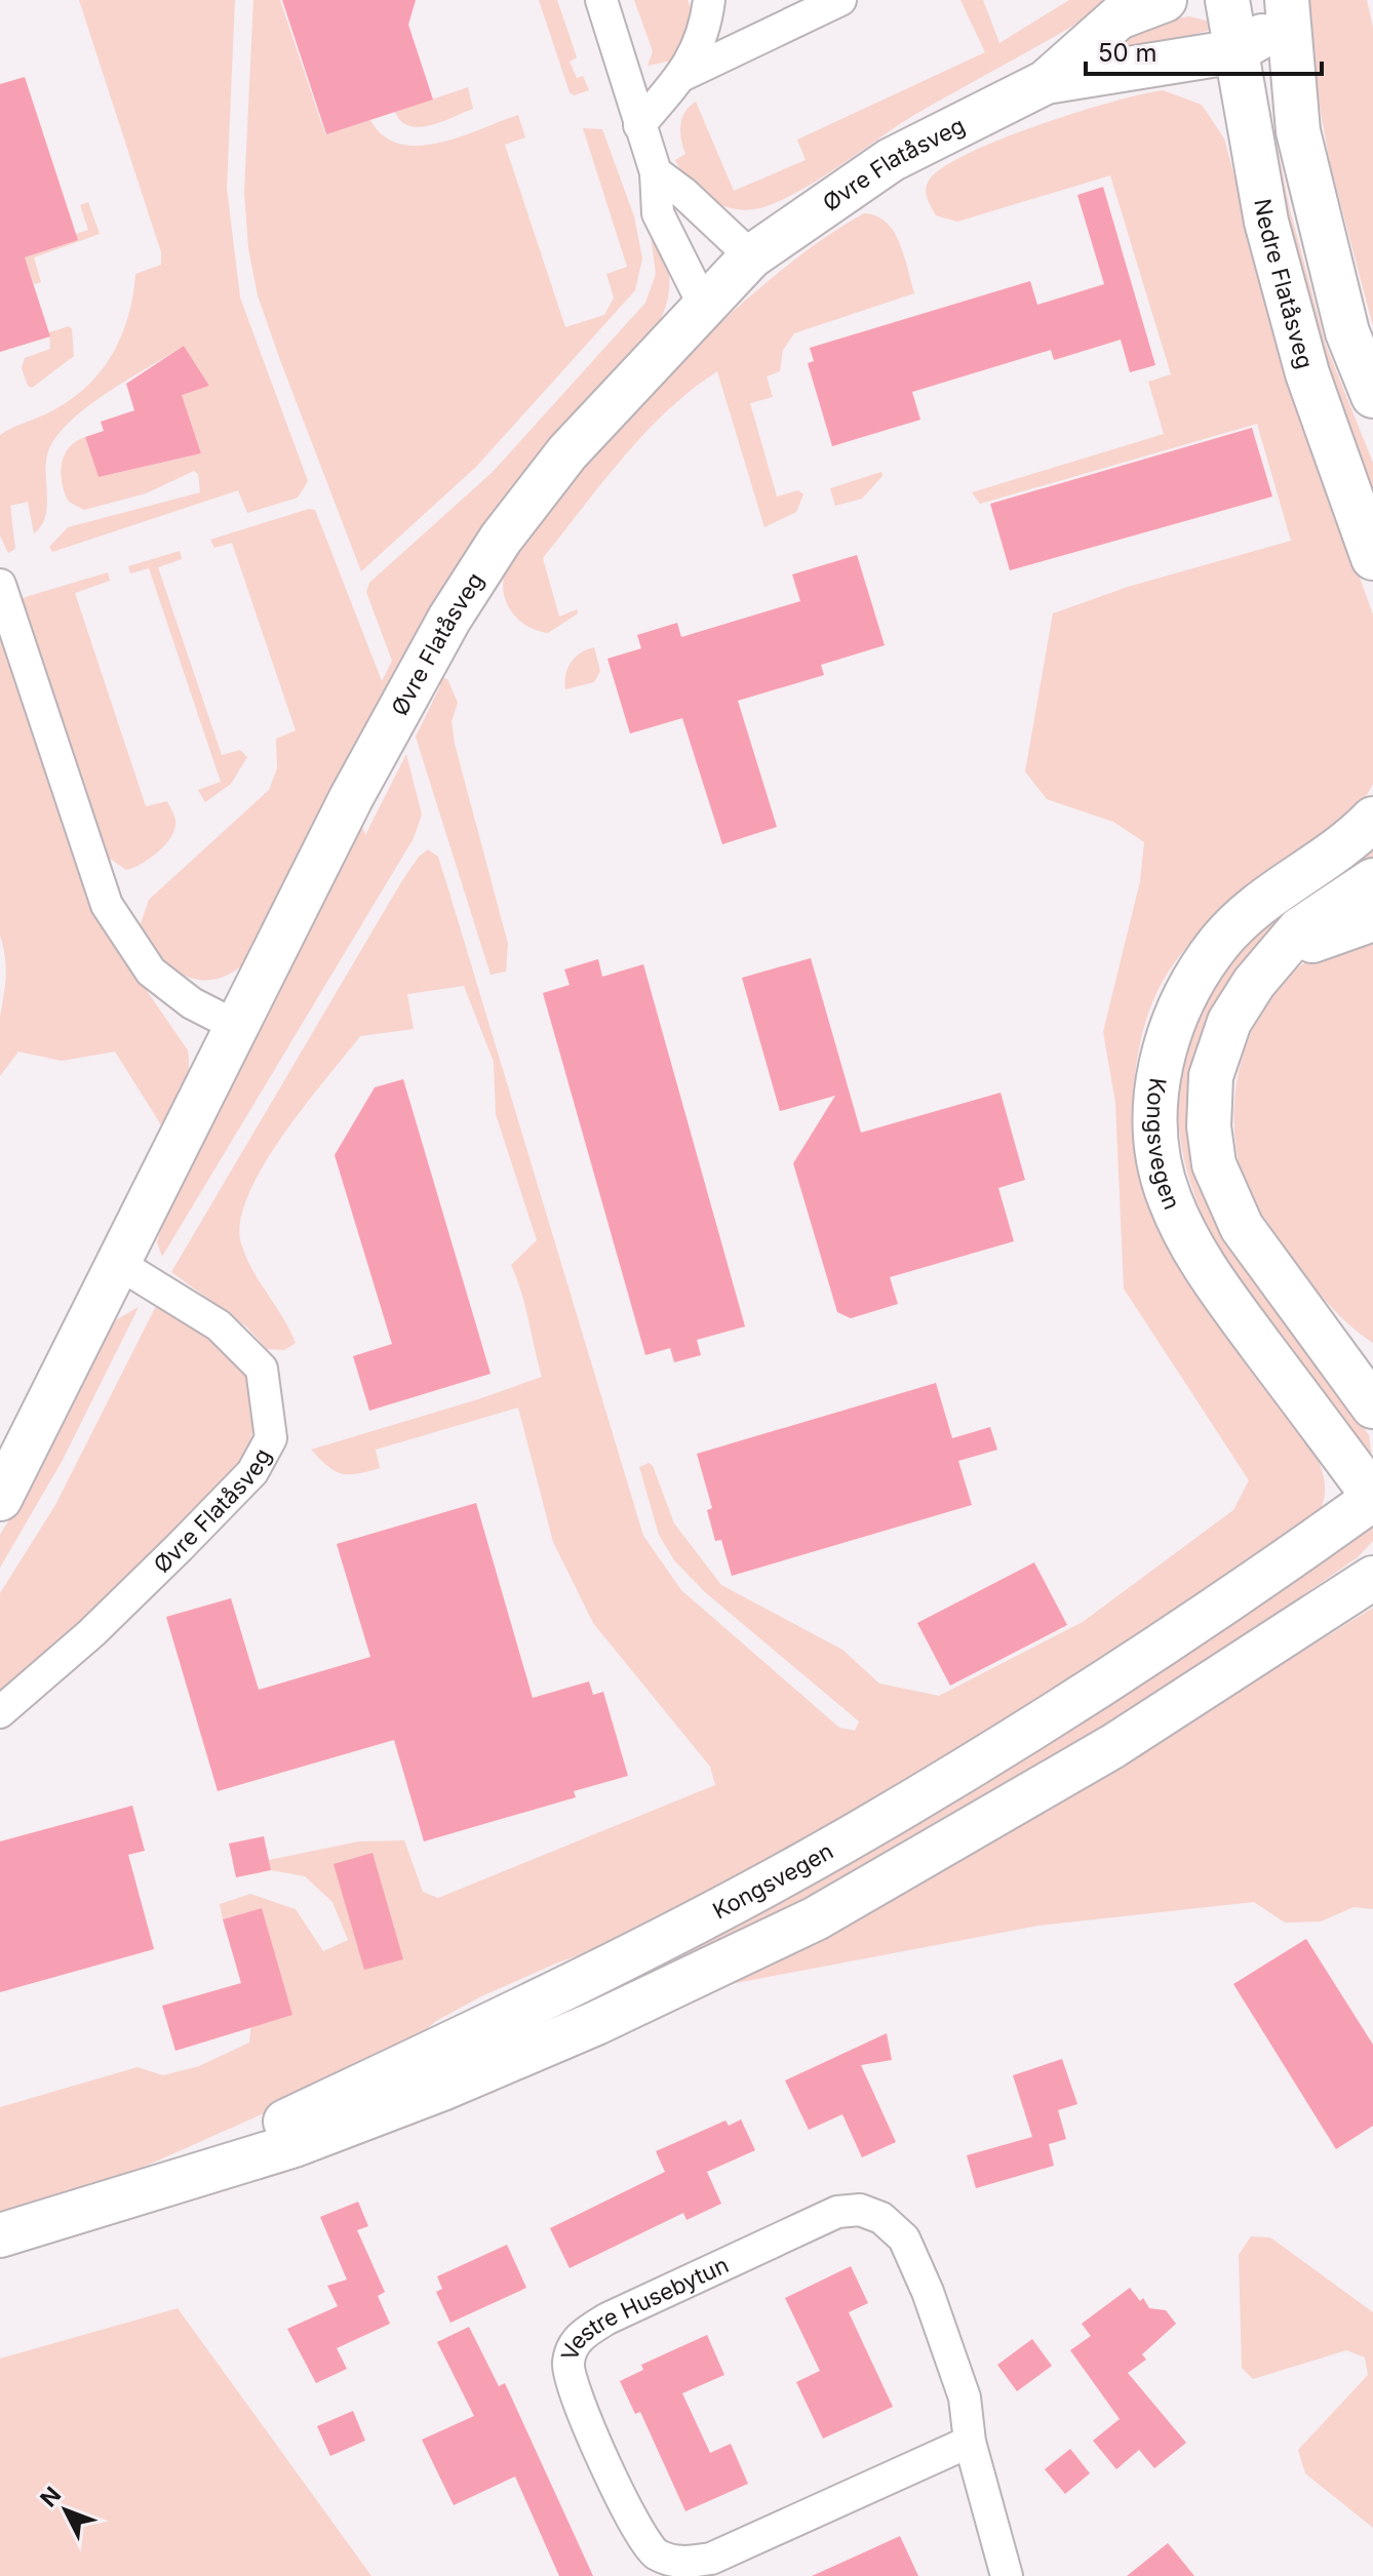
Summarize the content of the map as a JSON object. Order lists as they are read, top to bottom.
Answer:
{
  "streets": {
    "street": [
      "Øvre Flatåsveg",
      "Nedre Flatåsveg",
      "Kongsvegen",
      "Vestre Husebytun"
    ]
  },
  "crossings": [
    ["Øvre Flatåsveg", "Nedre Flatåsveg"]
  ],
  "scale_bar": "50 m",
  "north": "top left"
}
